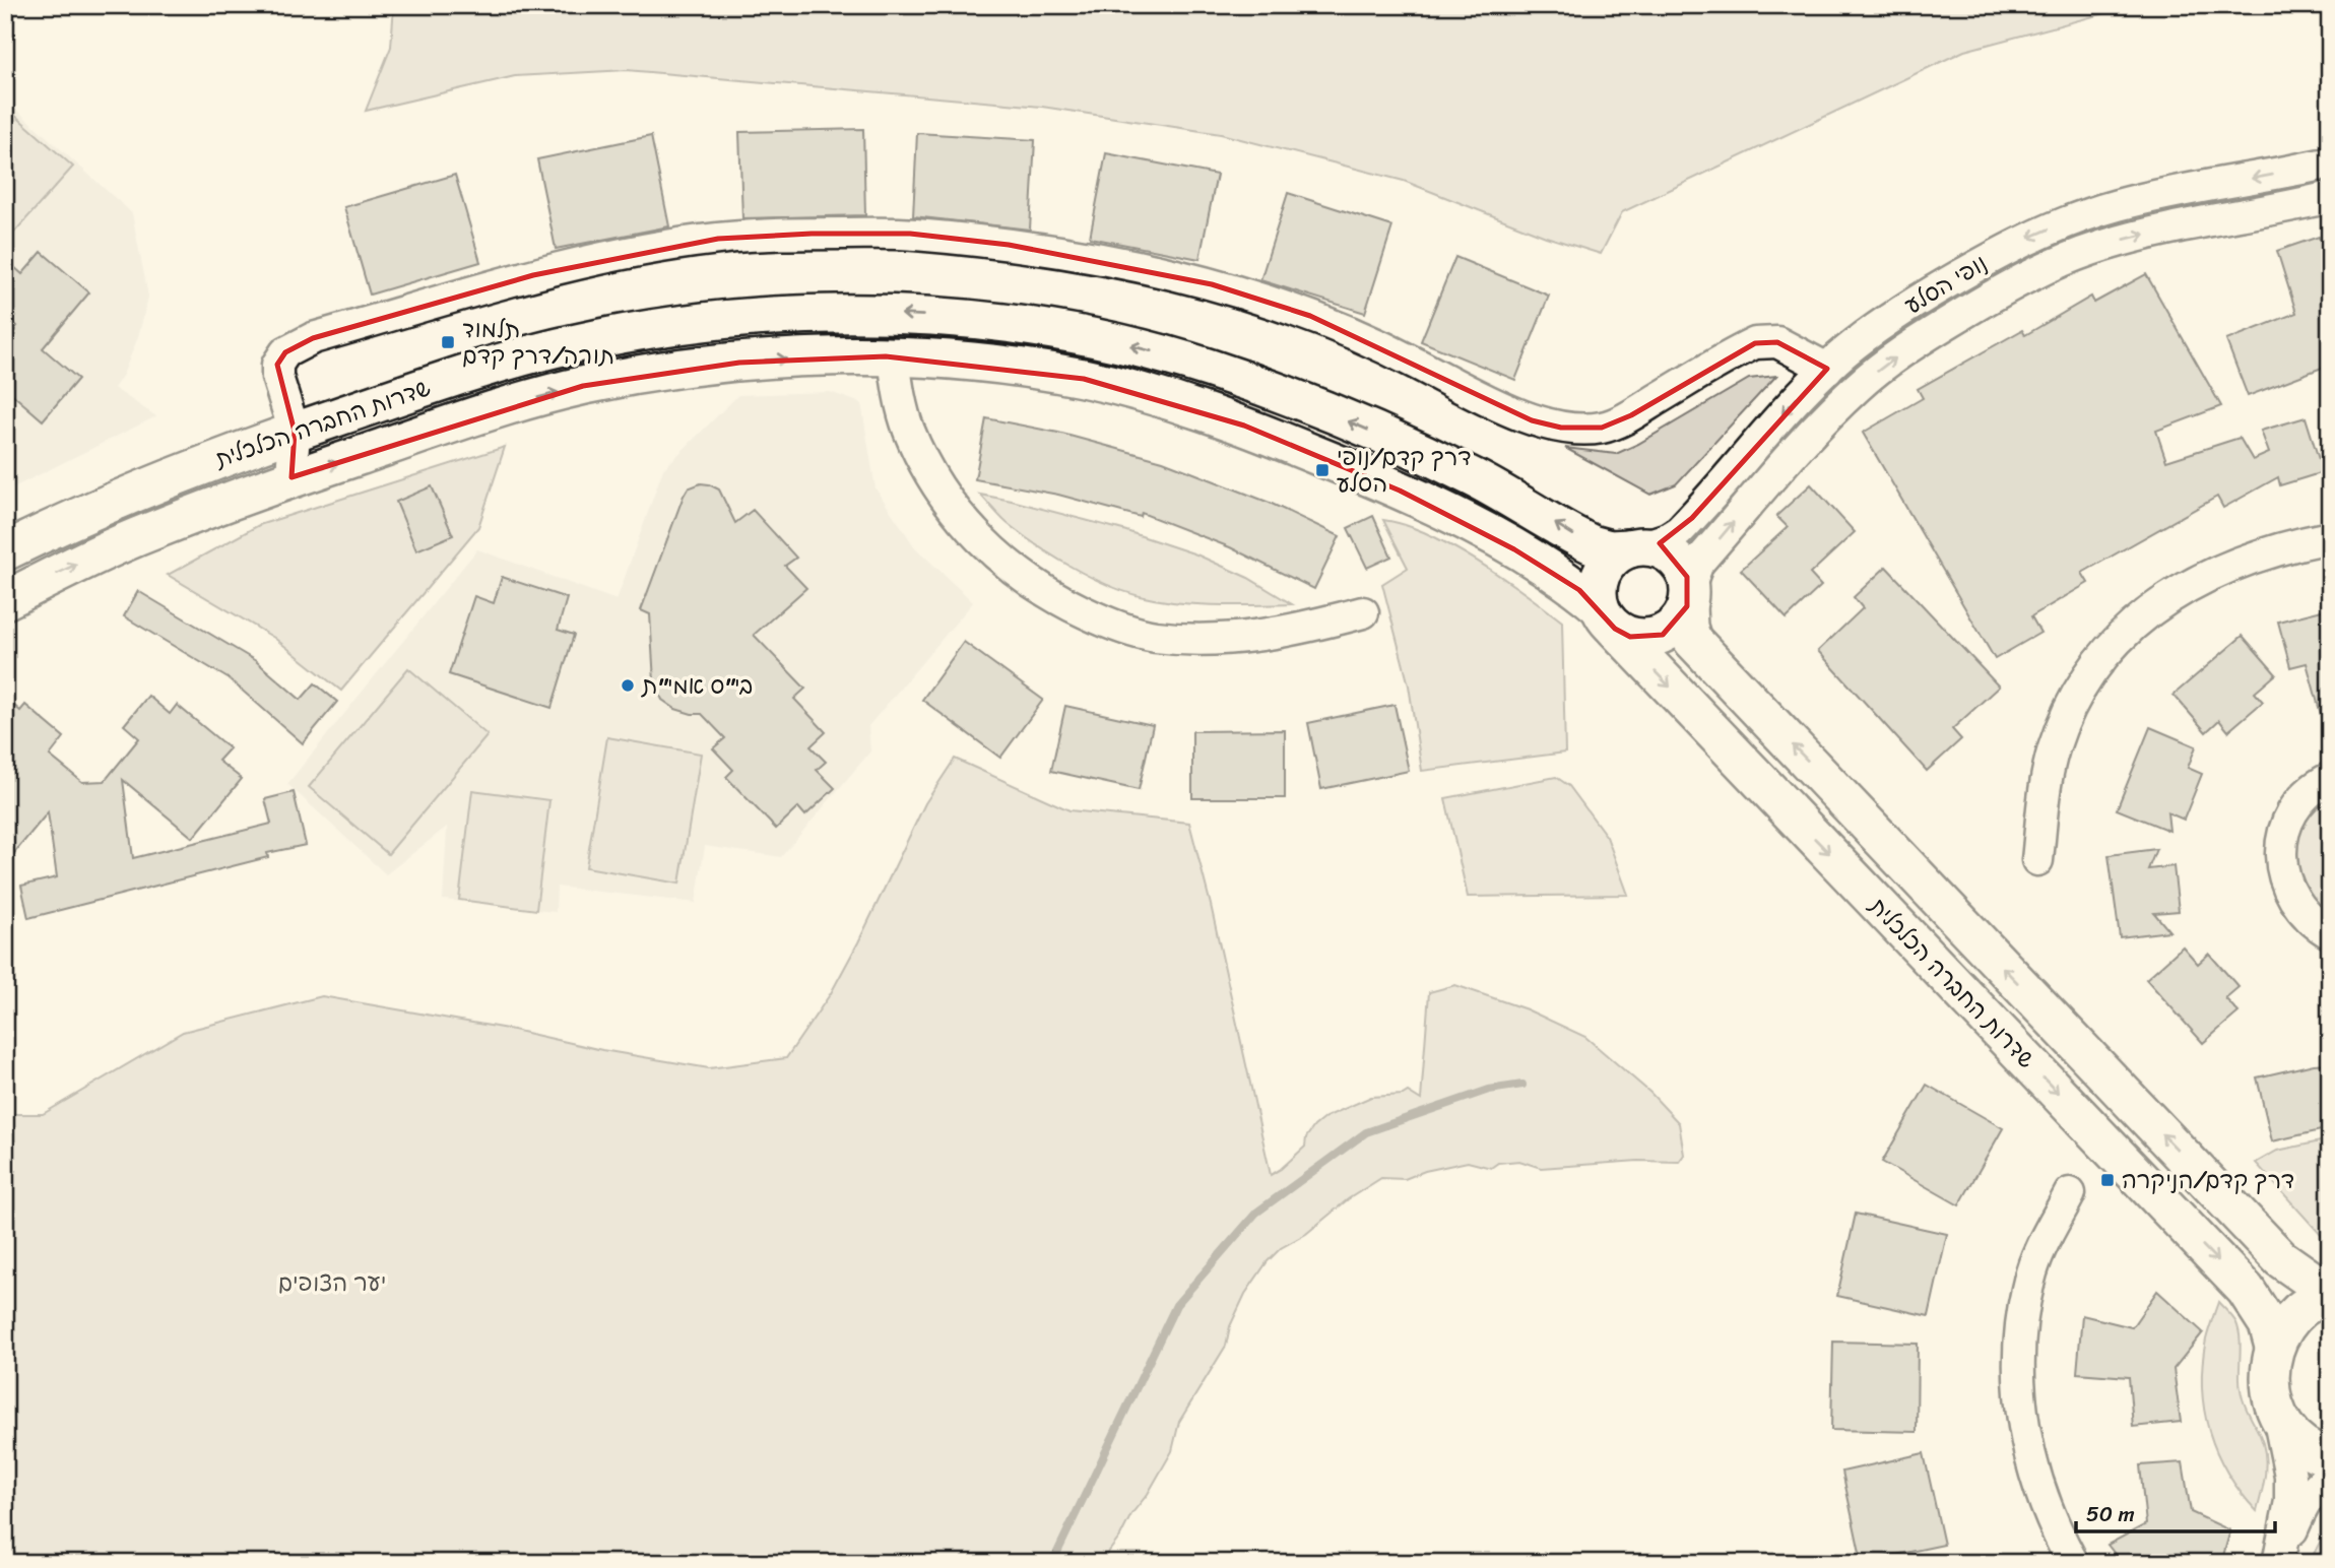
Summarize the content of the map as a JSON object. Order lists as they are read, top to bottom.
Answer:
{
  "streets": {
    "main road": ["שדרות החברה הכלכלית"],
    "street": ["נופי הסלע"]
  },
  "crossings": [
    ["נופי הסלע", "שדרות החברה הכלכלית"]
  ],
  "parks": ["יער הצופים"],
  "places": {
    "transit": ["תלמוד תורה/דרך קדם", "דרך קדם/נופי הסלע", "דרך קדם/הניקרה"],
    "other": ["בי\"ס אמי\"ת"]
  },
  "scale_bar": "50 m"
}
